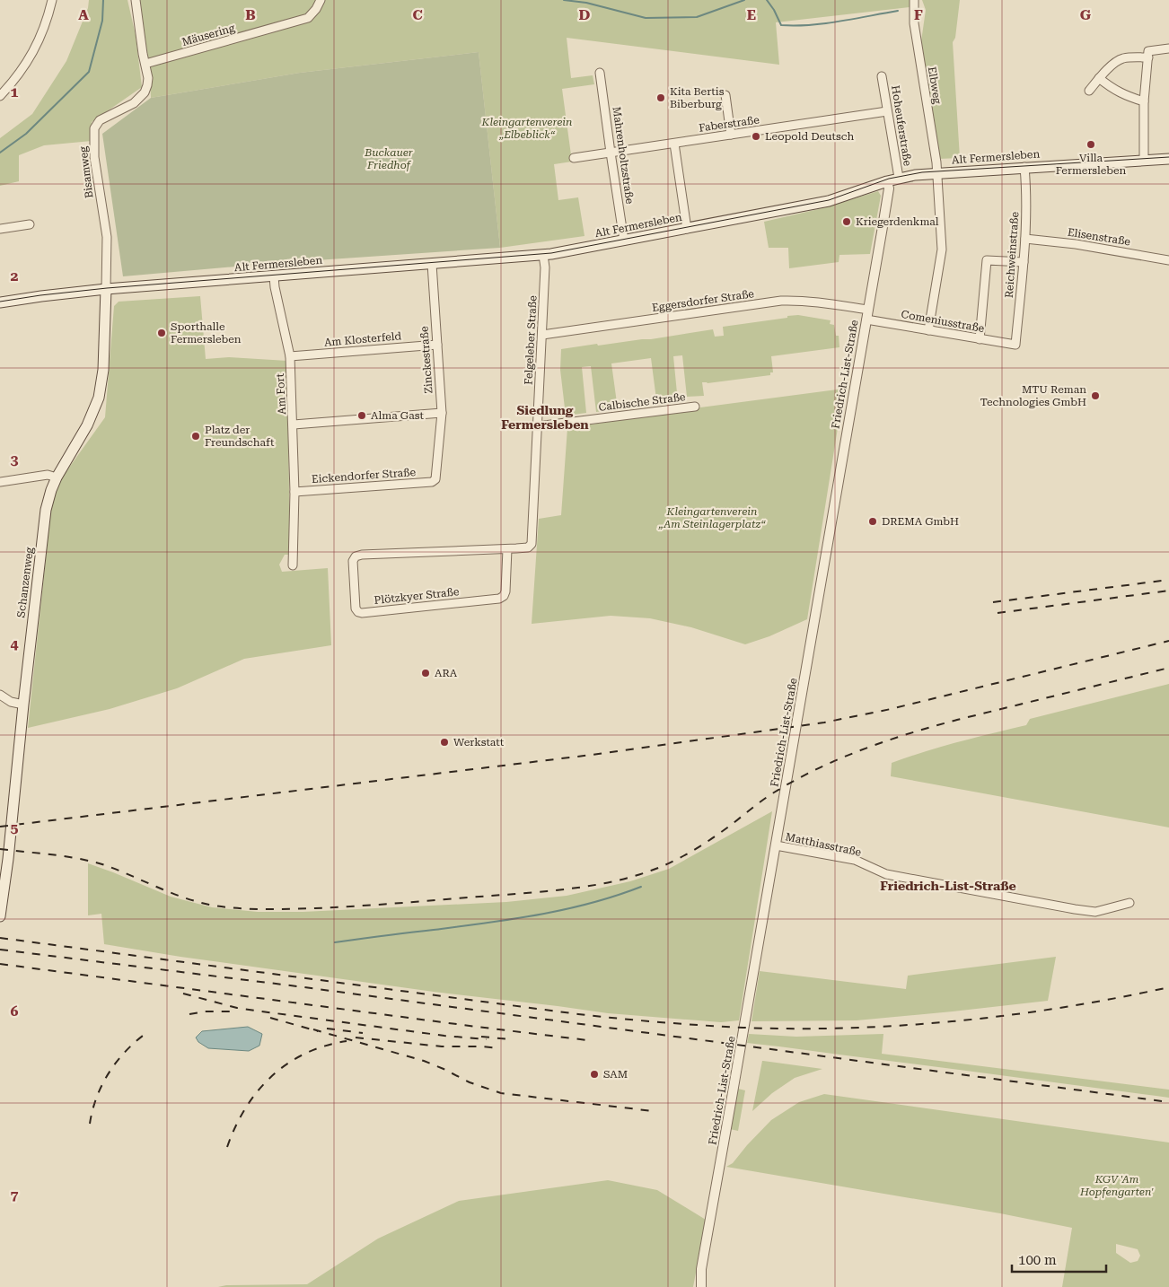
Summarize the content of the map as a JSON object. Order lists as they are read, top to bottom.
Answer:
{
  "streets": {
    "main road": ["Alt Fermersleben", "Schanzenweg"],
    "street": [
      "Mäusering",
      "Elbweg",
      "Faberstraße",
      "Hoheuferstraße",
      "Mahrenholtzstraße",
      "Bisamweg",
      "Elisenstraße",
      "Reichweinstraße",
      "Eggersdorfer Straße",
      "Comeniusstraße",
      "Am Klosterfeld",
      "Felgeleber Straße",
      "Zinckestraße",
      "Friedrich-List-Straße",
      "Am Fort",
      "Calbische Straße",
      "Eickendorfer Straße",
      "Plötzkyer Straße",
      "Matthiasstraße"
    ]
  },
  "crossings": [
    ["Mäusering", "Bisamweg"],
    ["Elbweg", "Alt Fermersleben"],
    ["Elbweg", "Comeniusstraße"],
    ["Faberstraße", "Hoheuferstraße"],
    ["Faberstraße", "Mahrenholtzstraße"],
    ["Hoheuferstraße", "Alt Fermersleben"],
    ["Mahrenholtzstraße", "Alt Fermersleben"],
    ["Alt Fermersleben", "Bisamweg"],
    ["Alt Fermersleben", "Reichweinstraße"],
    ["Alt Fermersleben", "Felgeleber Straße"],
    ["Alt Fermersleben", "Zinckestraße"],
    ["Alt Fermersleben", "Friedrich-List-Straße"],
    ["Alt Fermersleben", "Am Fort"],
    ["Alt Fermersleben", "Schanzenweg"],
    ["Bisamweg", "Schanzenweg"],
    ["Elisenstraße", "Reichweinstraße"],
    ["Reichweinstraße", "Comeniusstraße"],
    ["Eggersdorfer Straße", "Felgeleber Straße"],
    ["Eggersdorfer Straße", "Friedrich-List-Straße"],
    ["Comeniusstraße", "Friedrich-List-Straße"],
    ["Am Klosterfeld", "Zinckestraße"],
    ["Am Klosterfeld", "Am Fort"],
    ["Felgeleber Straße", "Calbische Straße"],
    ["Felgeleber Straße", "Plötzkyer Straße"],
    ["Zinckestraße", "Eickendorfer Straße"],
    ["Friedrich-List-Straße", "Matthiasstraße"],
    ["Am Fort", "Eickendorfer Straße"]
  ],
  "districts": ["Siedlung Fermersleben", "Friedrich-List-Straße"],
  "parks": [
    "Kleingartenverein „Elbeblick“",
    "Buckauer Friedhof",
    "Kleingartenverein „Am Steinlagerplatz“",
    "KGV 'Am Hopfengarten'"
  ],
  "places": [
    "Kita Bertis Biberburg",
    "Leopold Deutsch",
    "Villa Fermersleben",
    "Kriegerdenkmal",
    "Sporthalle Fermersleben",
    "MTU Reman Technologies GmbH",
    "Alma Gast",
    "Platz der Freundschaft",
    "DREMA GmbH",
    "ARA",
    "Werkstatt",
    "SAM"
  ],
  "scale_bar": "100 m",
  "grid": {
    "columns": [
      "A",
      "B",
      "C",
      "D",
      "E",
      "F",
      "G"
    ],
    "rows": [
      "1",
      "2",
      "3",
      "4",
      "5",
      "6",
      "7"
    ]
  }
}
